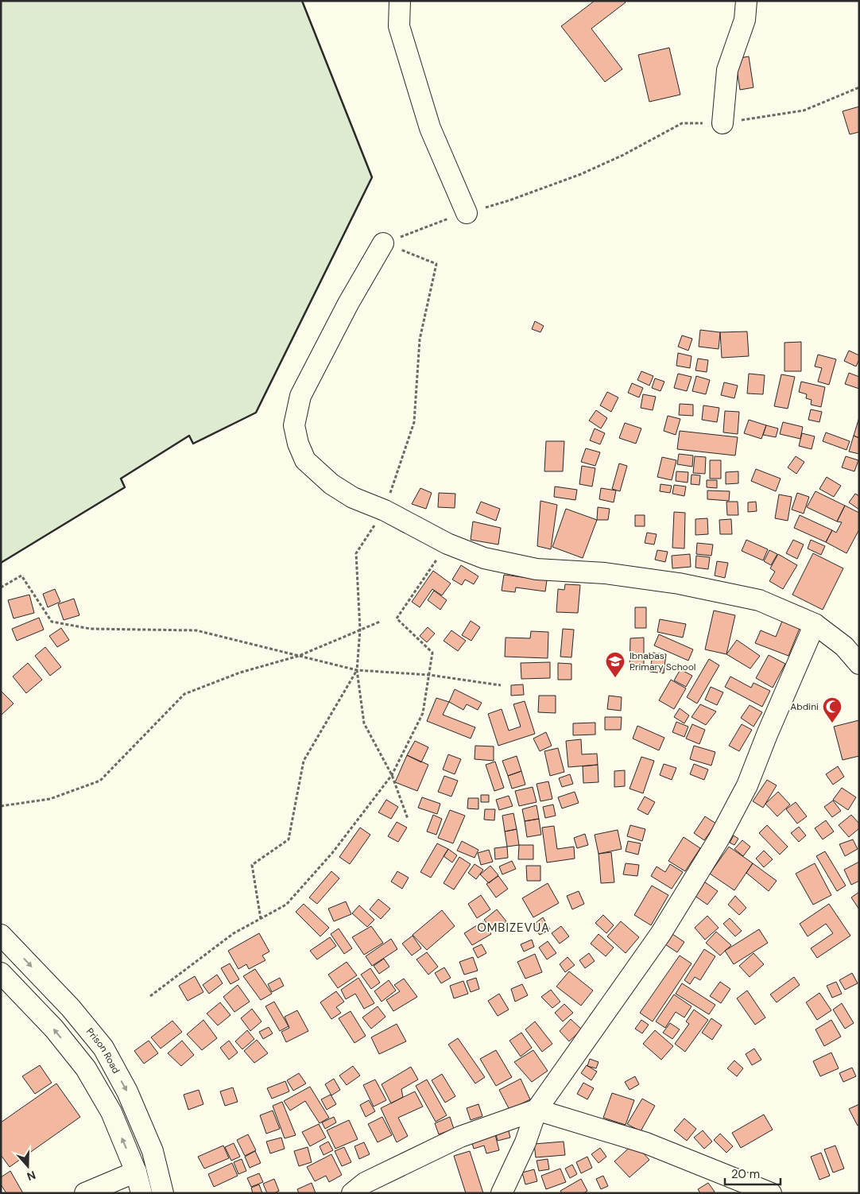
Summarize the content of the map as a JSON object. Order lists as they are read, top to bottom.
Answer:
{
  "streets": {
    "street": ["Prison Road"]
  },
  "districts": ["OMBIZEVUA"],
  "places": {
    "school or university": ["Ibnabas Primary School"],
    "mosque": ["Abdini"]
  },
  "scale_bar": "20 m",
  "north": "bottom"
}
